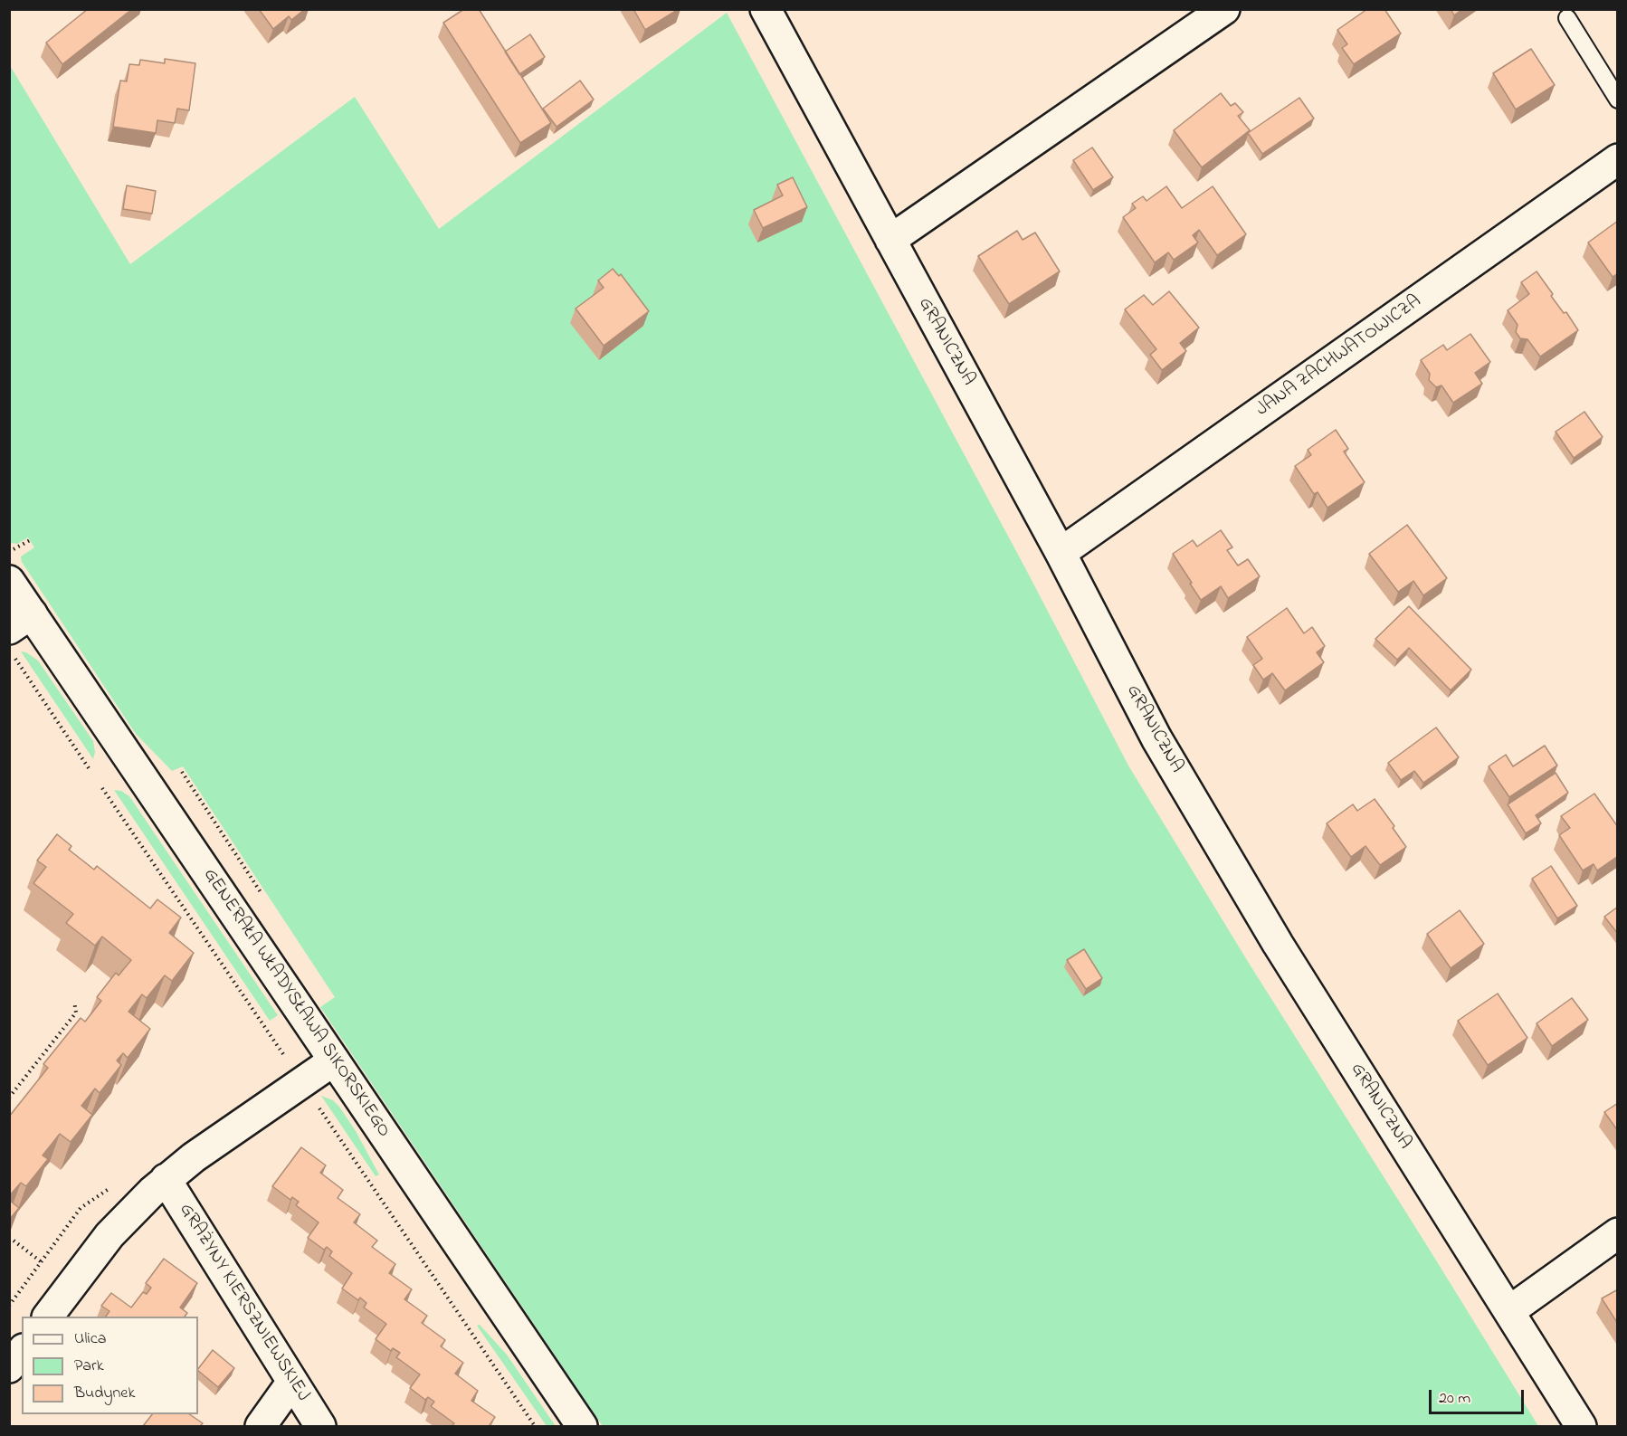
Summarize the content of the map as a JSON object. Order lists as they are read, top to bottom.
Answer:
{
  "streets": {
    "street": [
      "GRANICZNA",
      "JANA ZACHWATOWICZA",
      "GENERAŁA WŁADYSŁAWA SIKORSKIEGO",
      "GRAŻYNY KIERSZNIEWSKIEJ"
    ]
  },
  "crossings": [
    ["GRANICZNA", "JANA ZACHWATOWICZA"]
  ],
  "legend": ["Ulica", "Park", "Budynek"],
  "scale_bar": "20 m"
}
